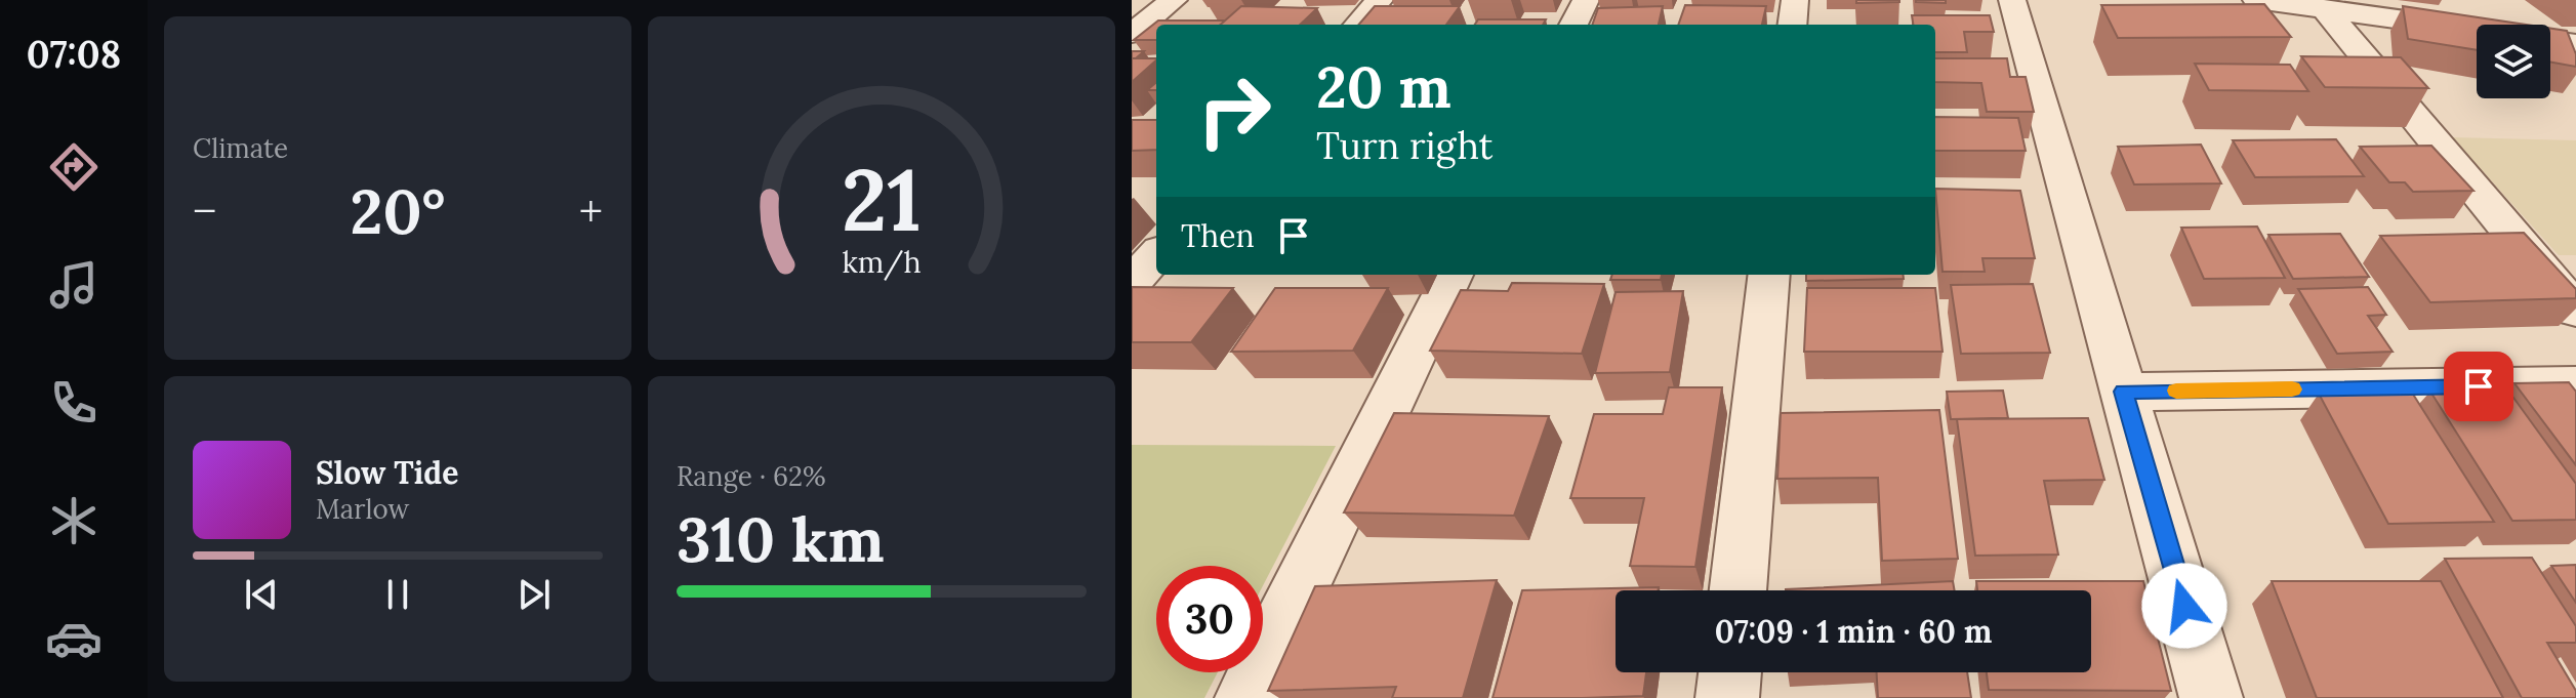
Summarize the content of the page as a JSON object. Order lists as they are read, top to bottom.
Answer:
{
  "page": {
    "tabs": "07:08",
    "tile": [
      "Climate",
      ["Range · 62%", "310 km"]
    ],
    "turn": ["20 m", "Turn right"],
    "heat": ["−", "20°", "+"],
    "then": "Then",
    "song": ["Slow Tide", "Marlow"],
    "limit": "30",
    "trip": "07:09 · 1 min · 60 m",
    "gauge": ["21", "km/h"]
  }
}
